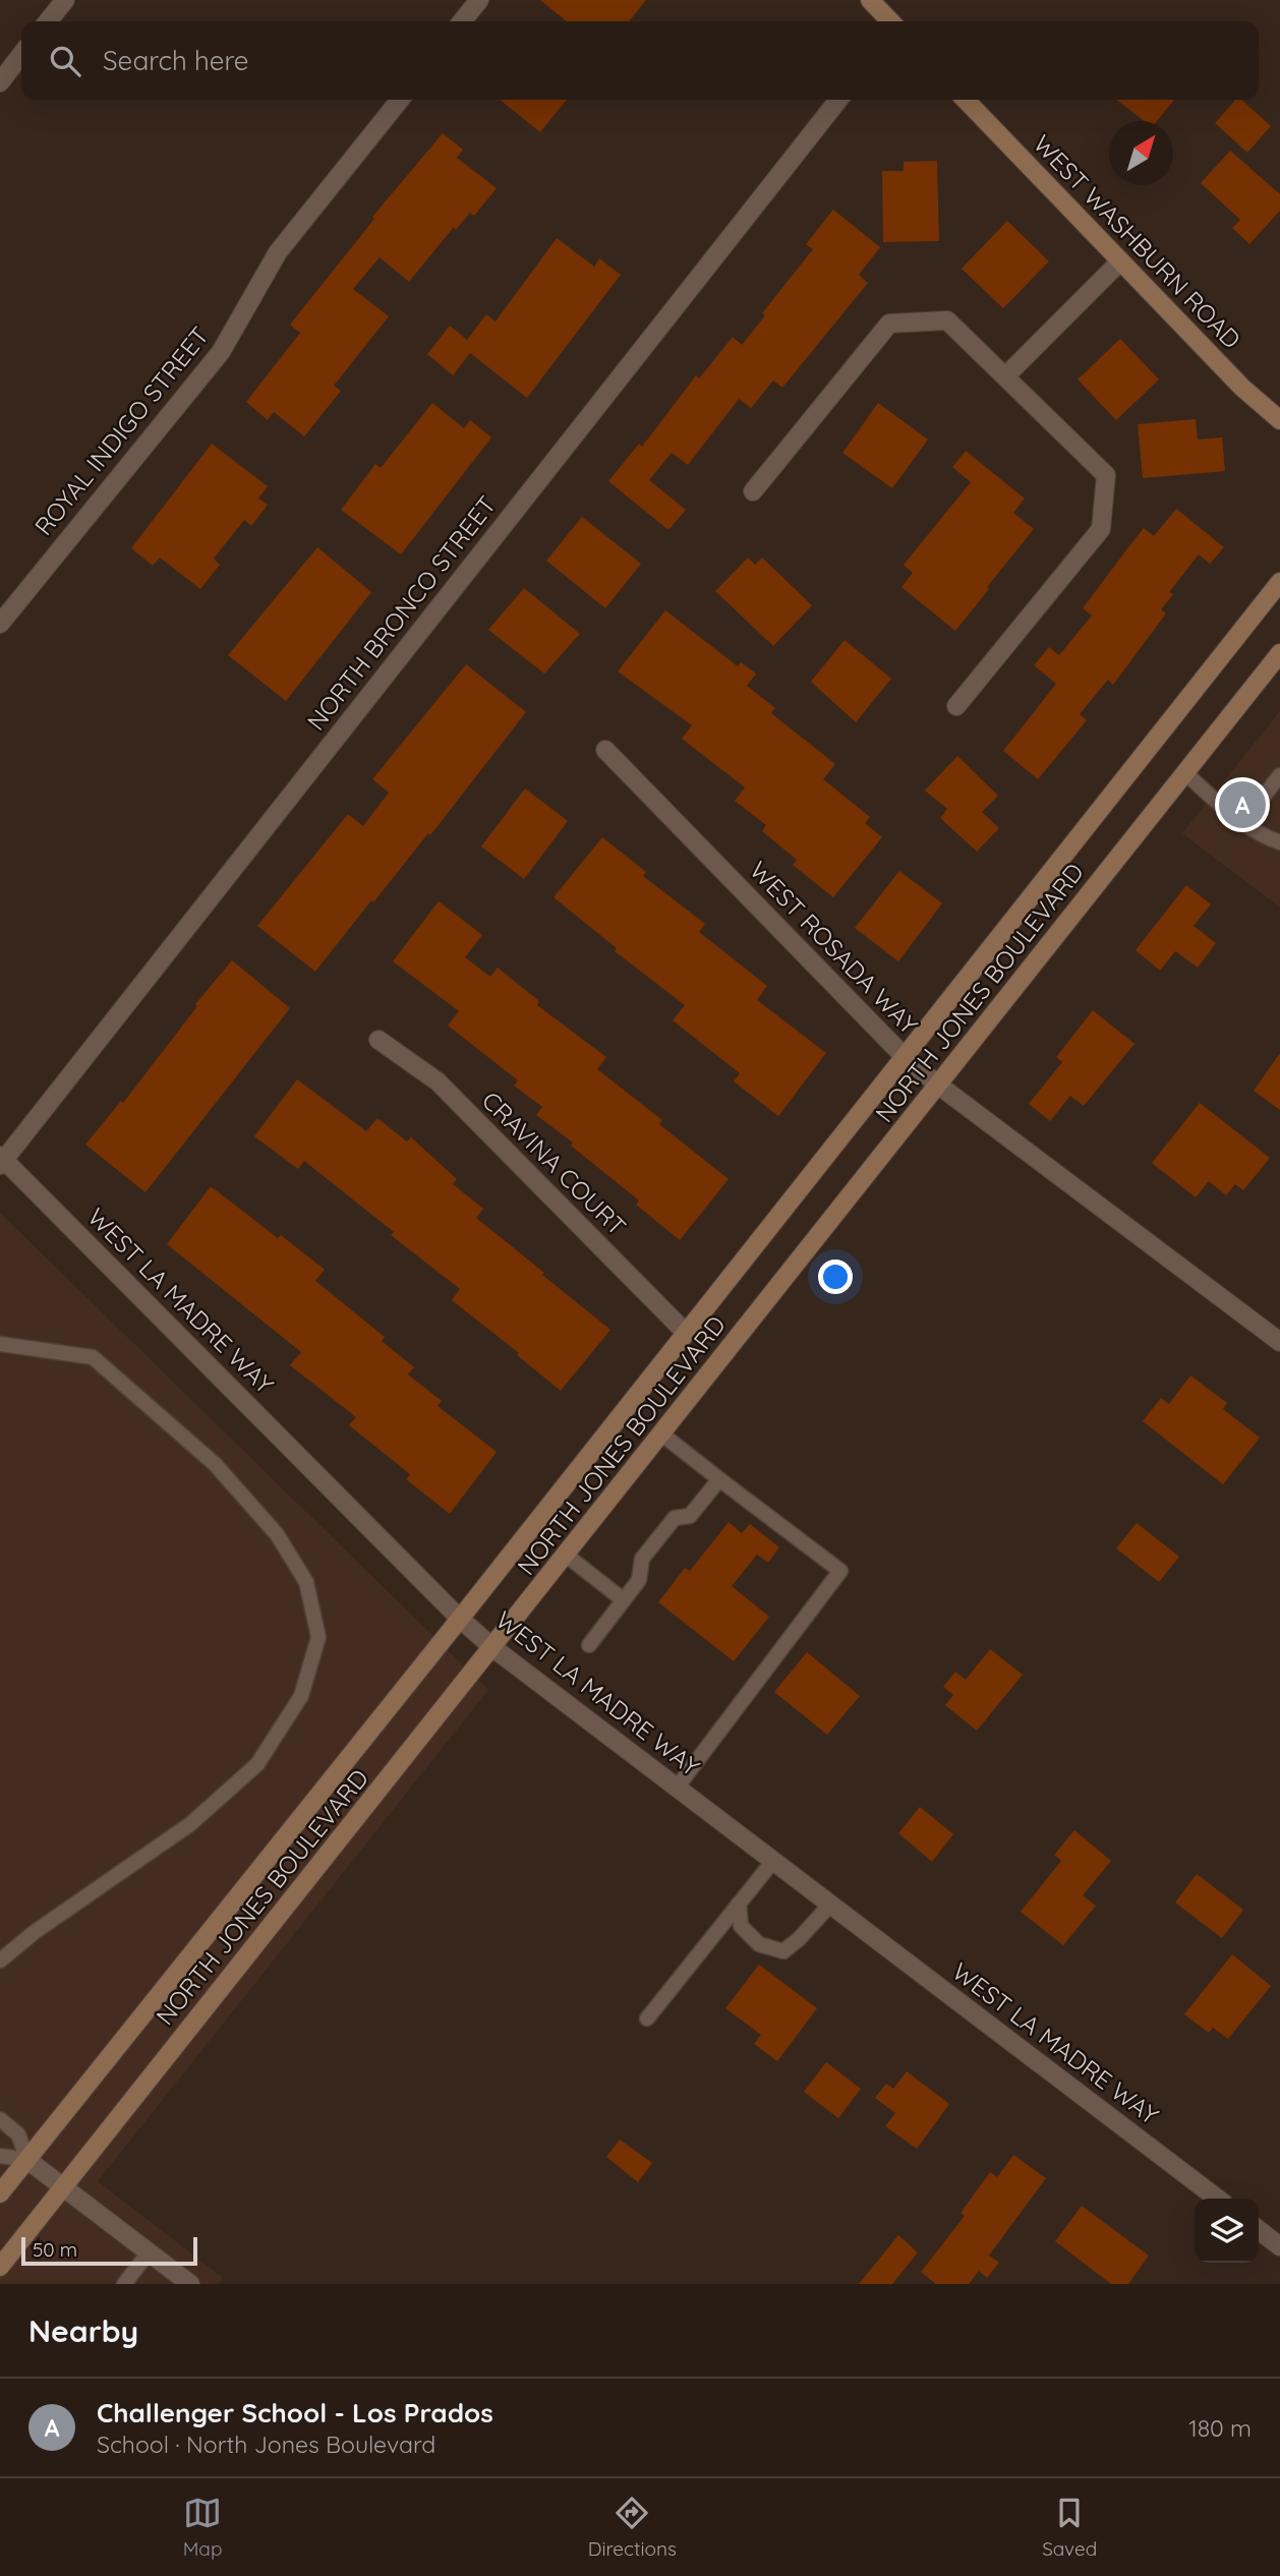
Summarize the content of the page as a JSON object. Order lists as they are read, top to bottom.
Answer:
{
  "streets": {
    "main road": ["WEST WASHBURN ROAD", "NORTH JONES BOULEVARD"],
    "street": [
      "ROYAL INDIGO STREET",
      "NORTH BRONCO STREET",
      "WEST ROSADA WAY",
      "CRAVINA COURT",
      "WEST LA MADRE WAY"
    ]
  },
  "crossings": [
    ["NORTH BRONCO STREET", "WEST LA MADRE WAY"],
    ["WEST ROSADA WAY", "NORTH JONES BOULEVARD"],
    ["NORTH JONES BOULEVARD", "CRAVINA COURT"],
    ["NORTH JONES BOULEVARD", "WEST LA MADRE WAY"]
  ],
  "scale_bar": "50 m",
  "north": "top right",
  "page": {
    "search": "Search here",
    "pins": "A",
    "scale": "50 m",
    "heading": "Nearby",
    "list": [
      {
        "mark": "A",
        "name": "Challenger School - Los Prados",
        "note": "School · North Jones Boulevard",
        "value": "180 m"
      }
    ],
    "nav": ["Map", "Directions", "Saved"]
  }
}
